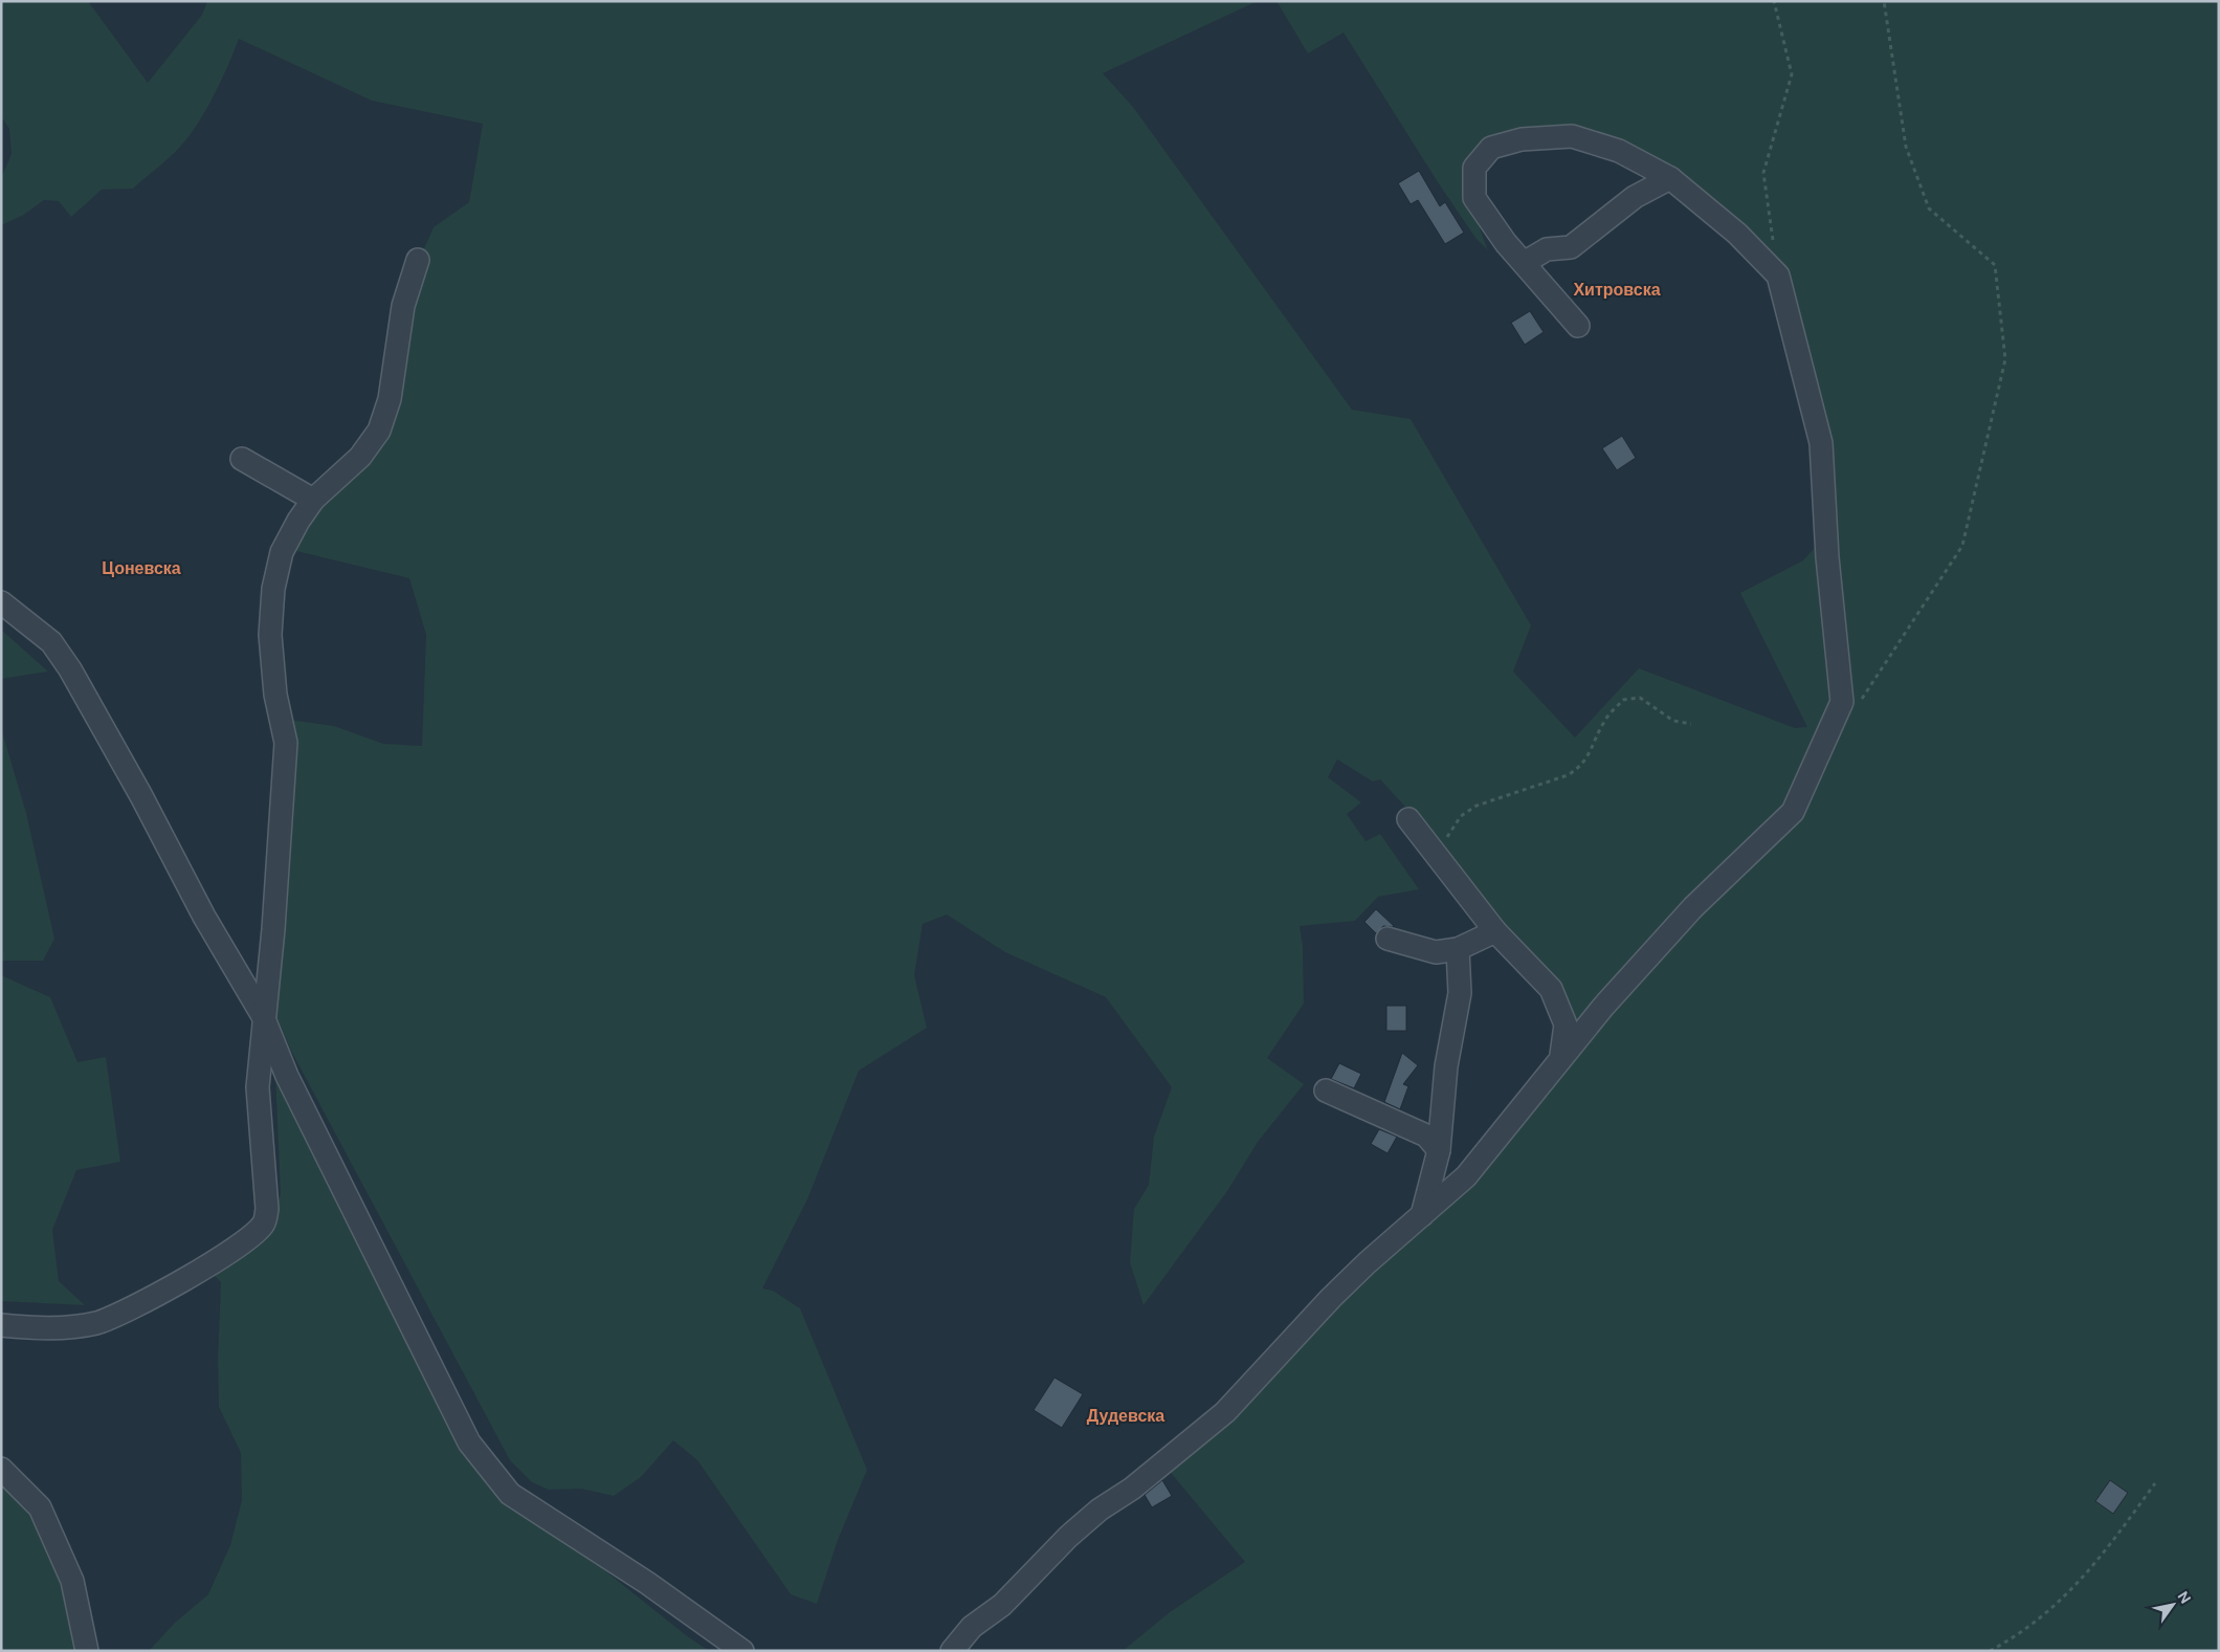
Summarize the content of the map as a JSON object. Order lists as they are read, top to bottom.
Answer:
{
  "districts": ["Хитровска", "Цоневска", "Дудевска"],
  "north": "top right"
}
